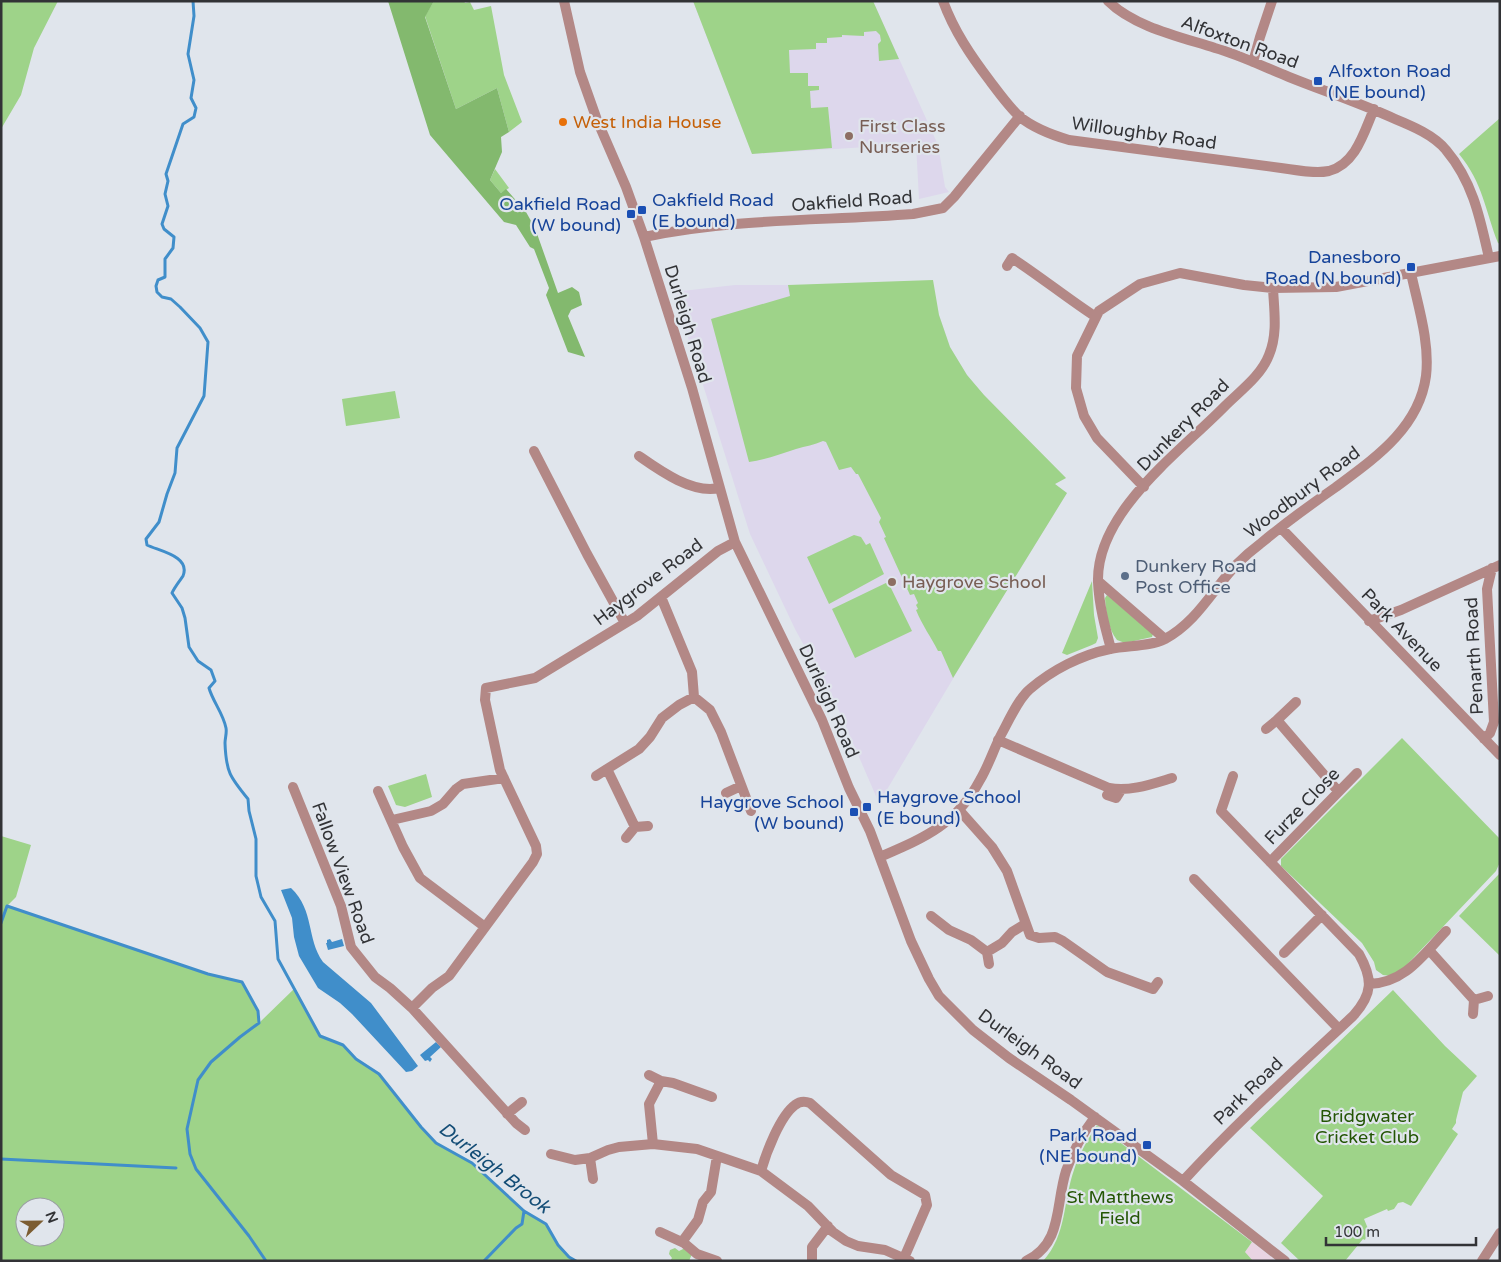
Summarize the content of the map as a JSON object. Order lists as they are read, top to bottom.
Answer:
{
  "streets": {
    "street": [
      "Alfoxton Road",
      "Willoughby Road",
      "Oakfield Road",
      "Durleigh Road",
      "Dunkery Road",
      "Woodbury Road",
      "Haygrove Road",
      "Park Avenue",
      "Penarth Road",
      "Furze Close",
      "Fallow View Road",
      "Park Road"
    ]
  },
  "crossings": [
    ["Alfoxton Road", "Willoughby Road"],
    ["Willoughby Road", "Oakfield Road"],
    ["Oakfield Road", "Durleigh Road"],
    ["Durleigh Road", "Woodbury Road"],
    ["Durleigh Road", "Haygrove Road"],
    ["Durleigh Road", "Park Road"],
    ["Dunkery Road", "Woodbury Road"],
    ["Woodbury Road", "Park Avenue"],
    ["Park Avenue", "Penarth Road"],
    ["Furze Close", "Park Road"]
  ],
  "water": ["Durleigh Brook"],
  "parks": ["Bridgwater Cricket Club", "St Matthews Field"],
  "places": {
    "transit": [
      "Alfoxton Road (NE bound)",
      "Oakfield Road (E bound)",
      "Oakfield Road (W bound)",
      "Danesboro Road (N bound)",
      "Haygrove School (E bound)",
      "Haygrove School (W bound)",
      "Park Road (NE bound)"
    ],
    "other": [
      "West India House",
      "First Class Nurseries",
      "Dunkery Road Post Office",
      "Haygrove School"
    ]
  },
  "scale_bar": "100 m",
  "north": "right"
}
